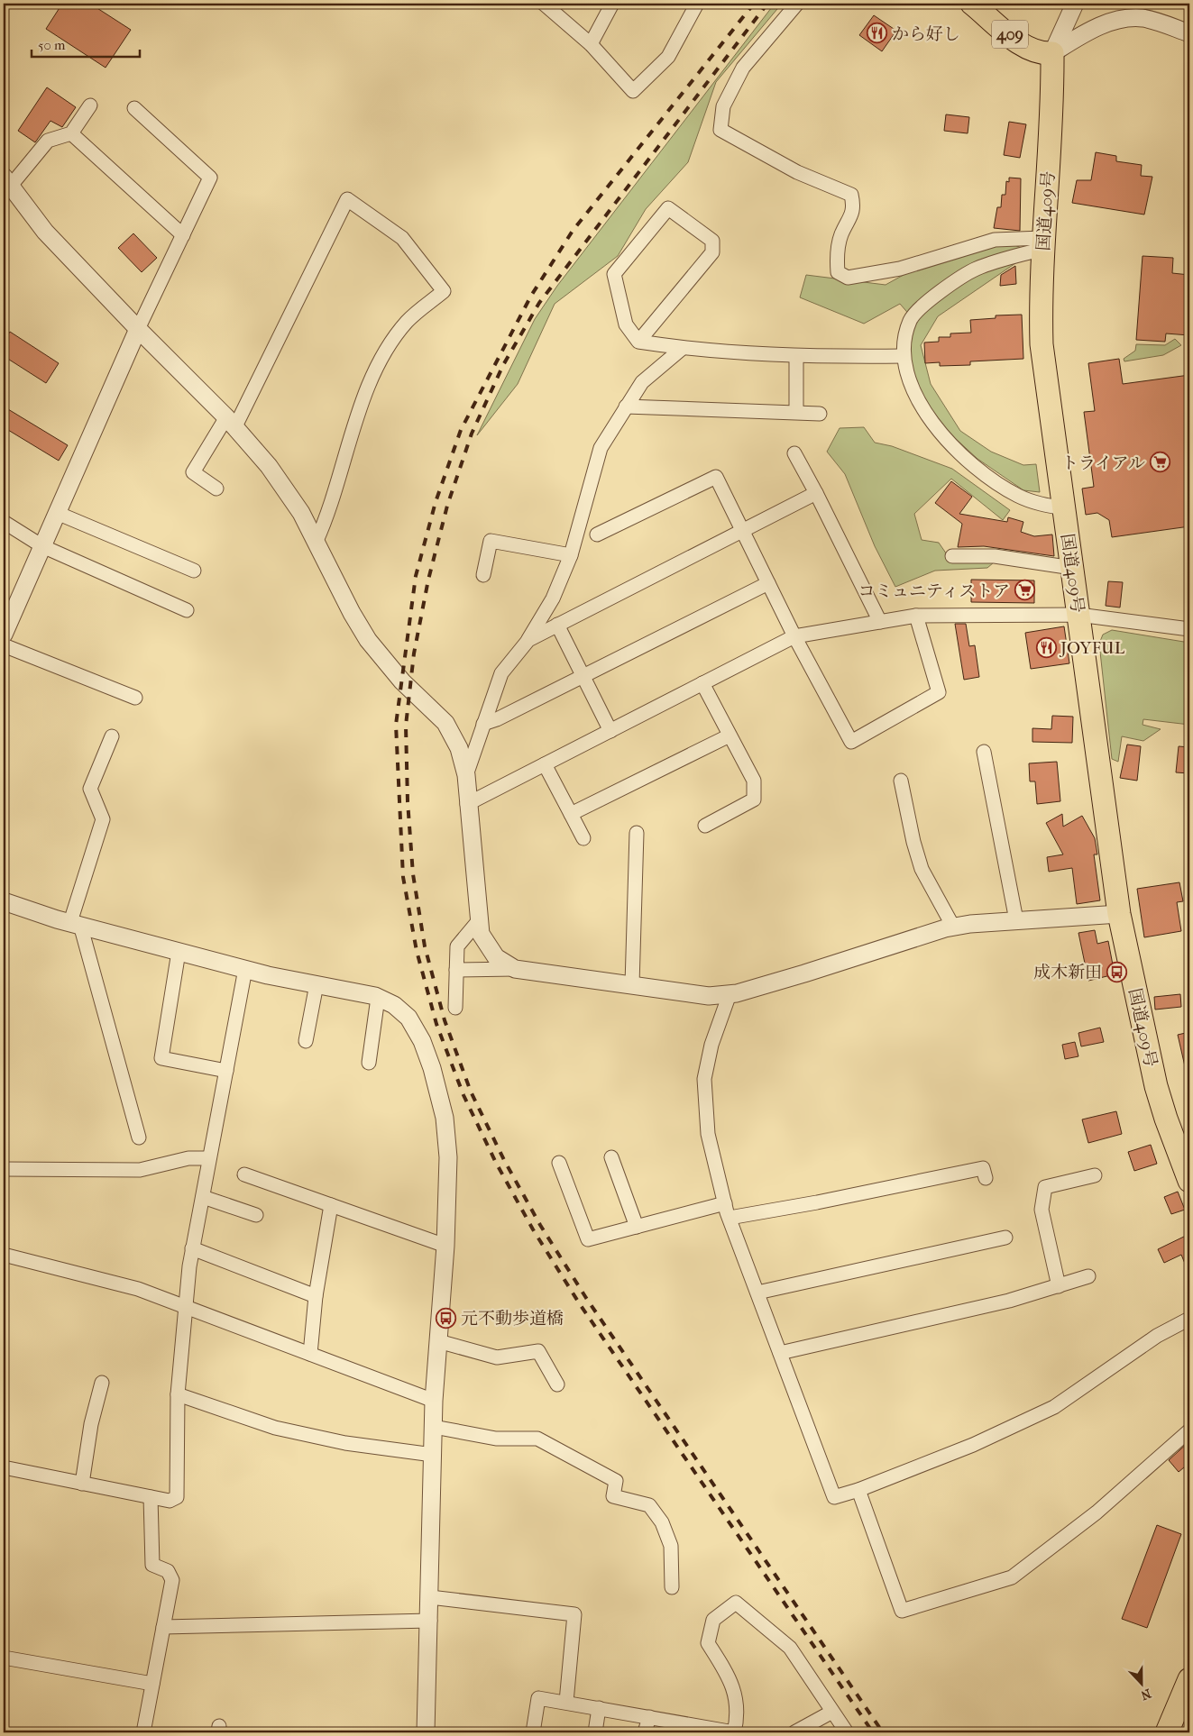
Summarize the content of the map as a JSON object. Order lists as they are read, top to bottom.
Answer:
{
  "streets": {
    "highway": ["409", "国道409号"]
  },
  "crossings": [
    ["409", "国道409号"]
  ],
  "places": {
    "restaurant": ["から好し", "JOYFUL"],
    "supermarket": ["トライアル", "コミュニティストア"],
    "bus stop": ["成木新田", "元不動歩道橋"]
  },
  "scale_bar": "50 m",
  "north": "bottom"
}
